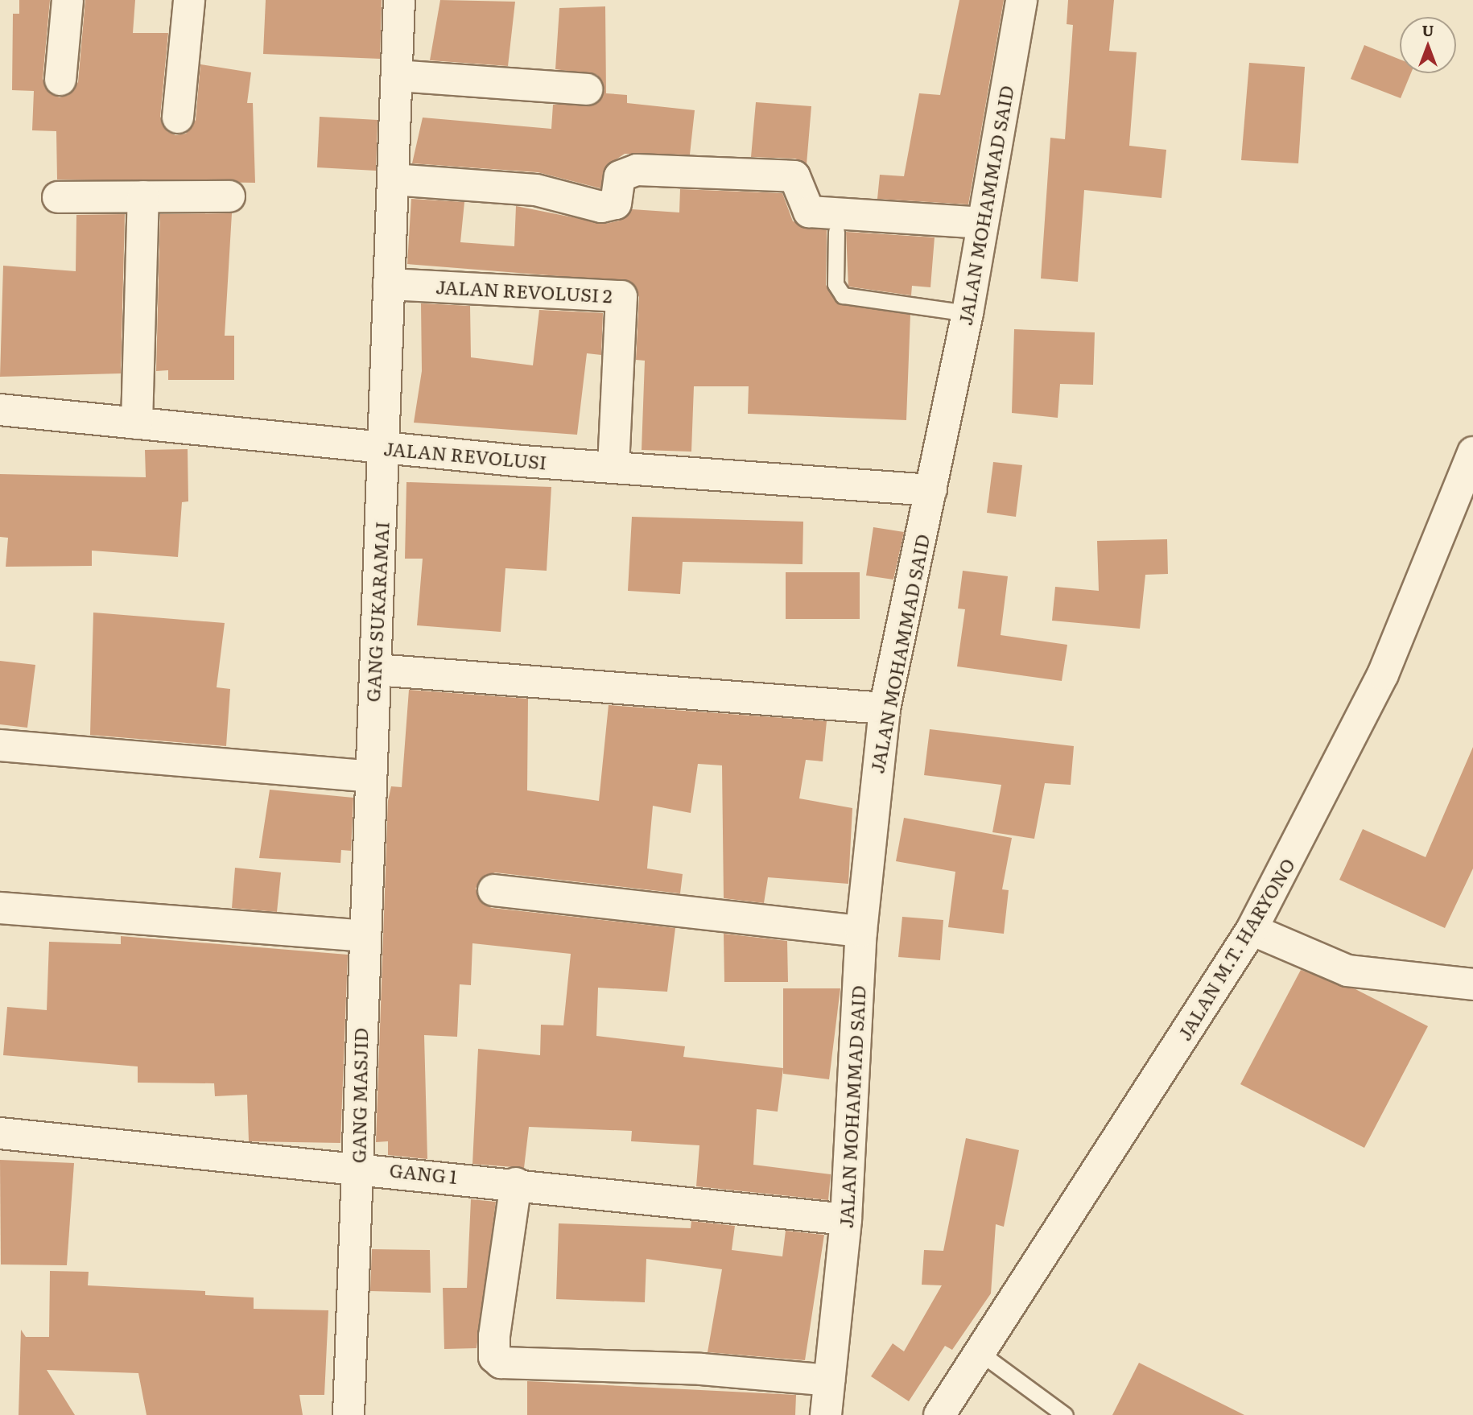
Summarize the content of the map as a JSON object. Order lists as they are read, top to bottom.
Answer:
{
  "streets": {
    "street": [
      "JALAN MOHAMMAD SAID",
      "JALAN REVOLUSI 2",
      "JALAN REVOLUSI",
      "GANG SUKARAMAI",
      "JALAN M.T. HARYONO",
      "GANG MASJID",
      "GANG 1"
    ]
  },
  "crossings": [
    ["JALAN MOHAMMAD SAID", "JALAN REVOLUSI"],
    ["JALAN MOHAMMAD SAID", "GANG 1"],
    ["JALAN REVOLUSI 2", "JALAN REVOLUSI"],
    ["JALAN REVOLUSI 2", "GANG SUKARAMAI"],
    ["JALAN REVOLUSI", "GANG SUKARAMAI"],
    ["GANG SUKARAMAI", "GANG MASJID"],
    ["GANG MASJID", "GANG 1"]
  ],
  "north": "top"
}
